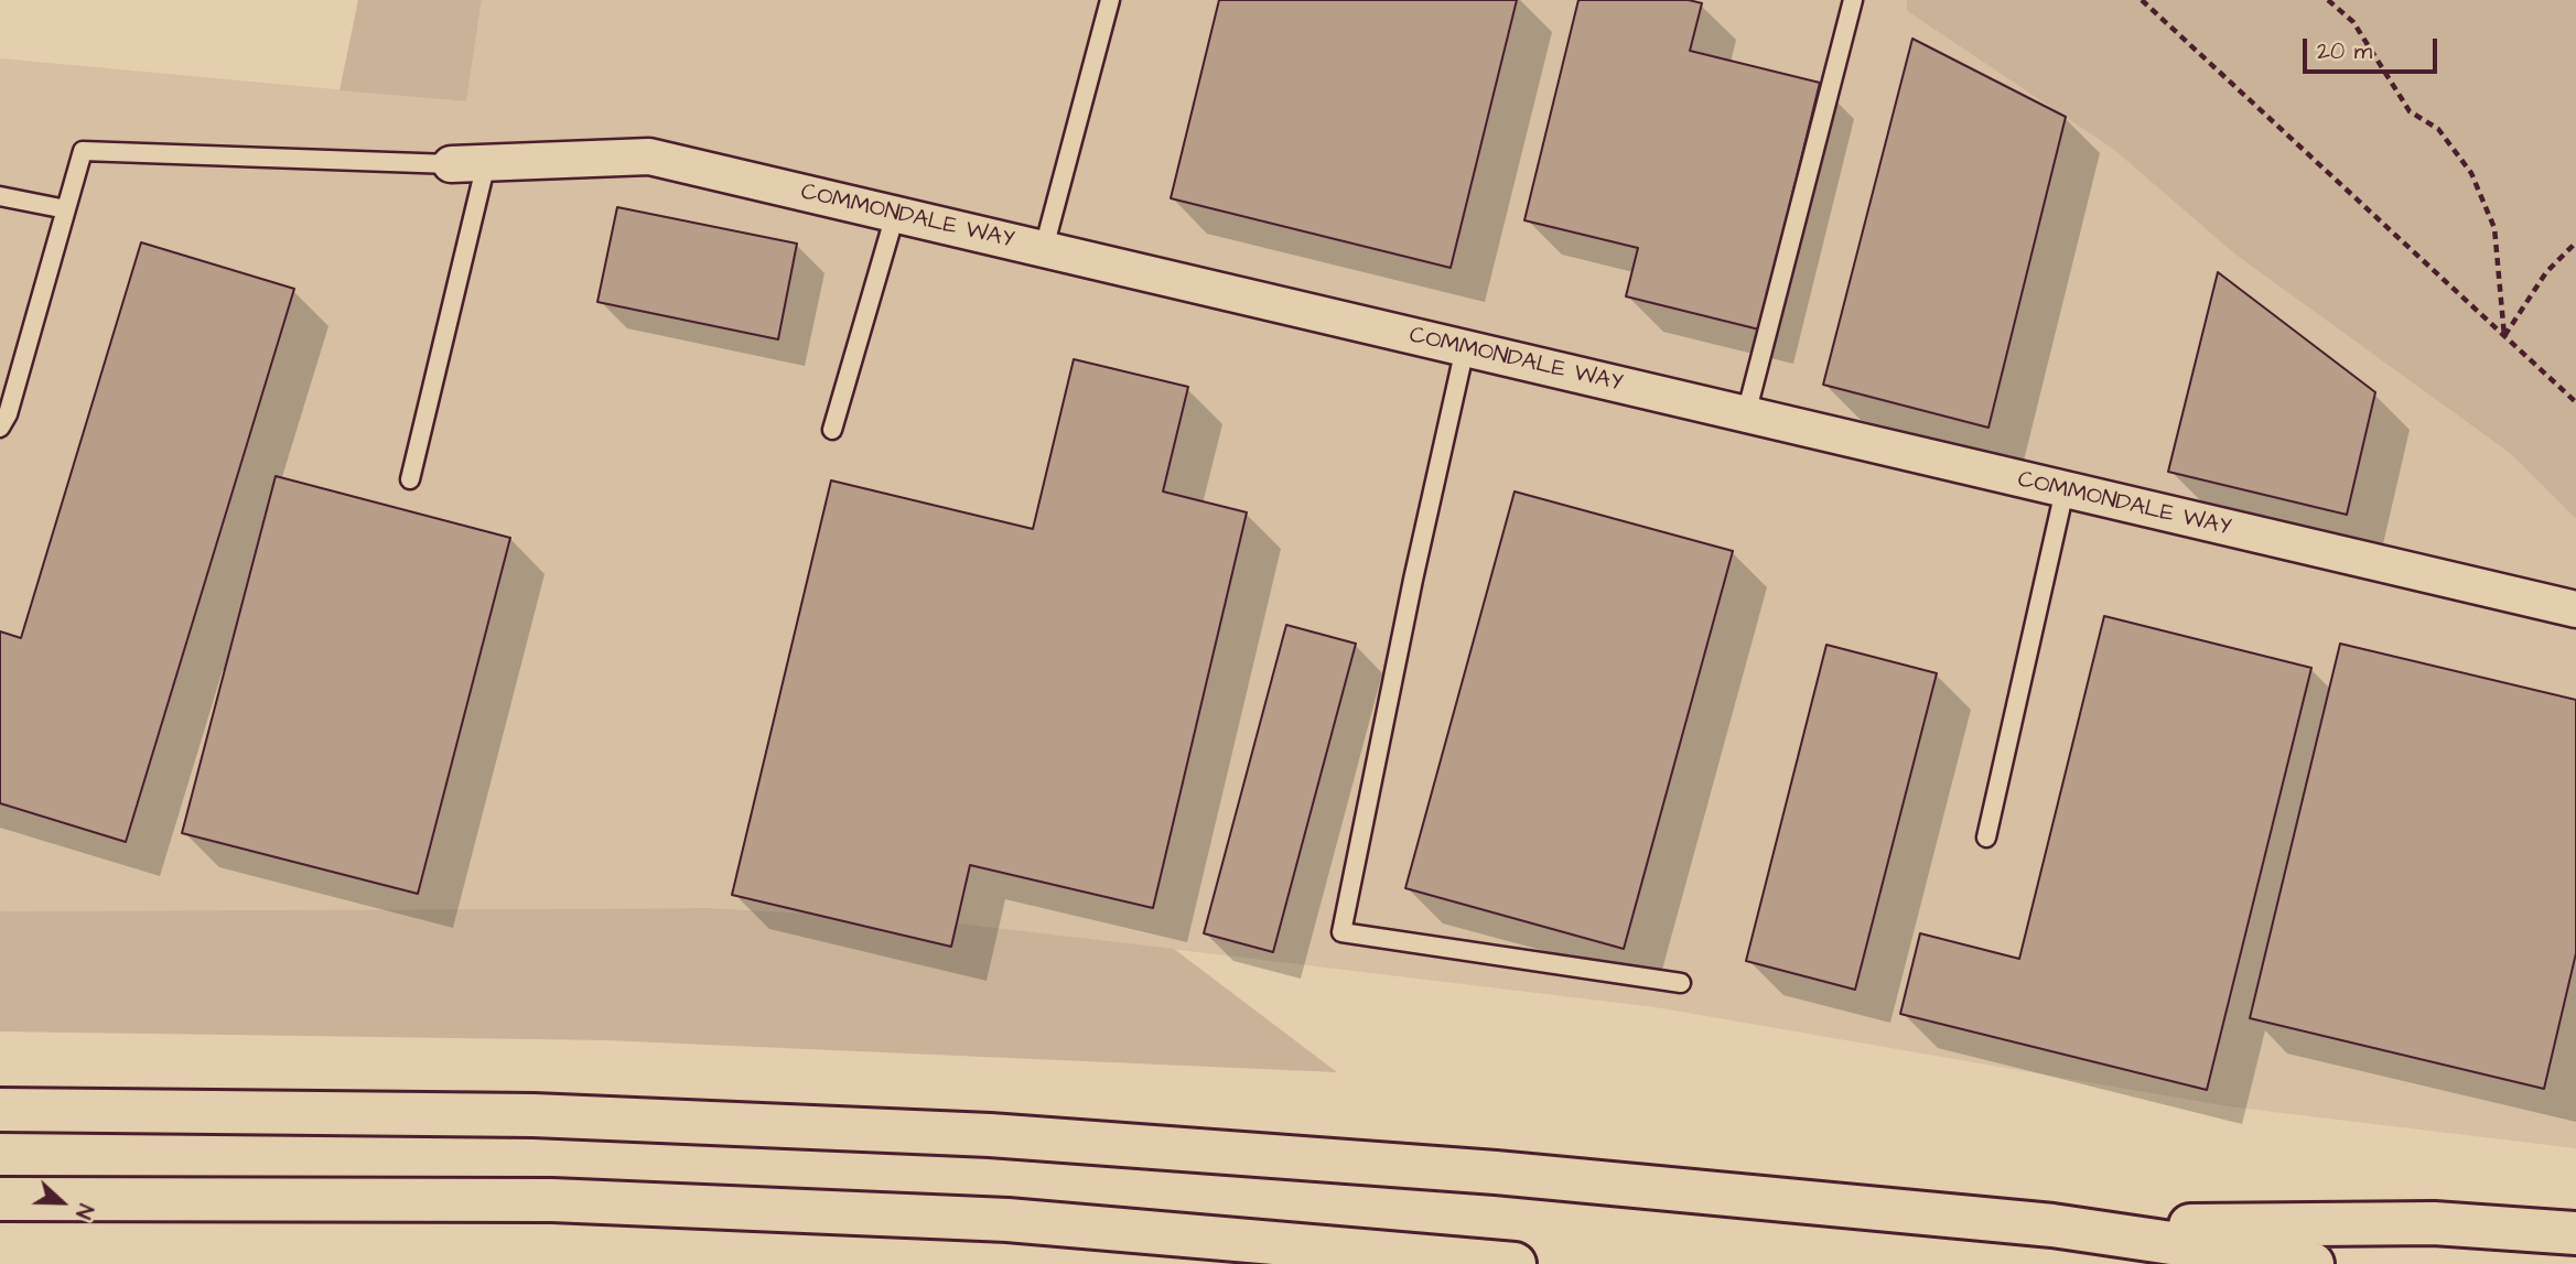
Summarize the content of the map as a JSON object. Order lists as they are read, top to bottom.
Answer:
{
  "streets": {
    "street": ["COMMONDALE WAY"]
  },
  "scale_bar": "20 m",
  "north": "right"
}
